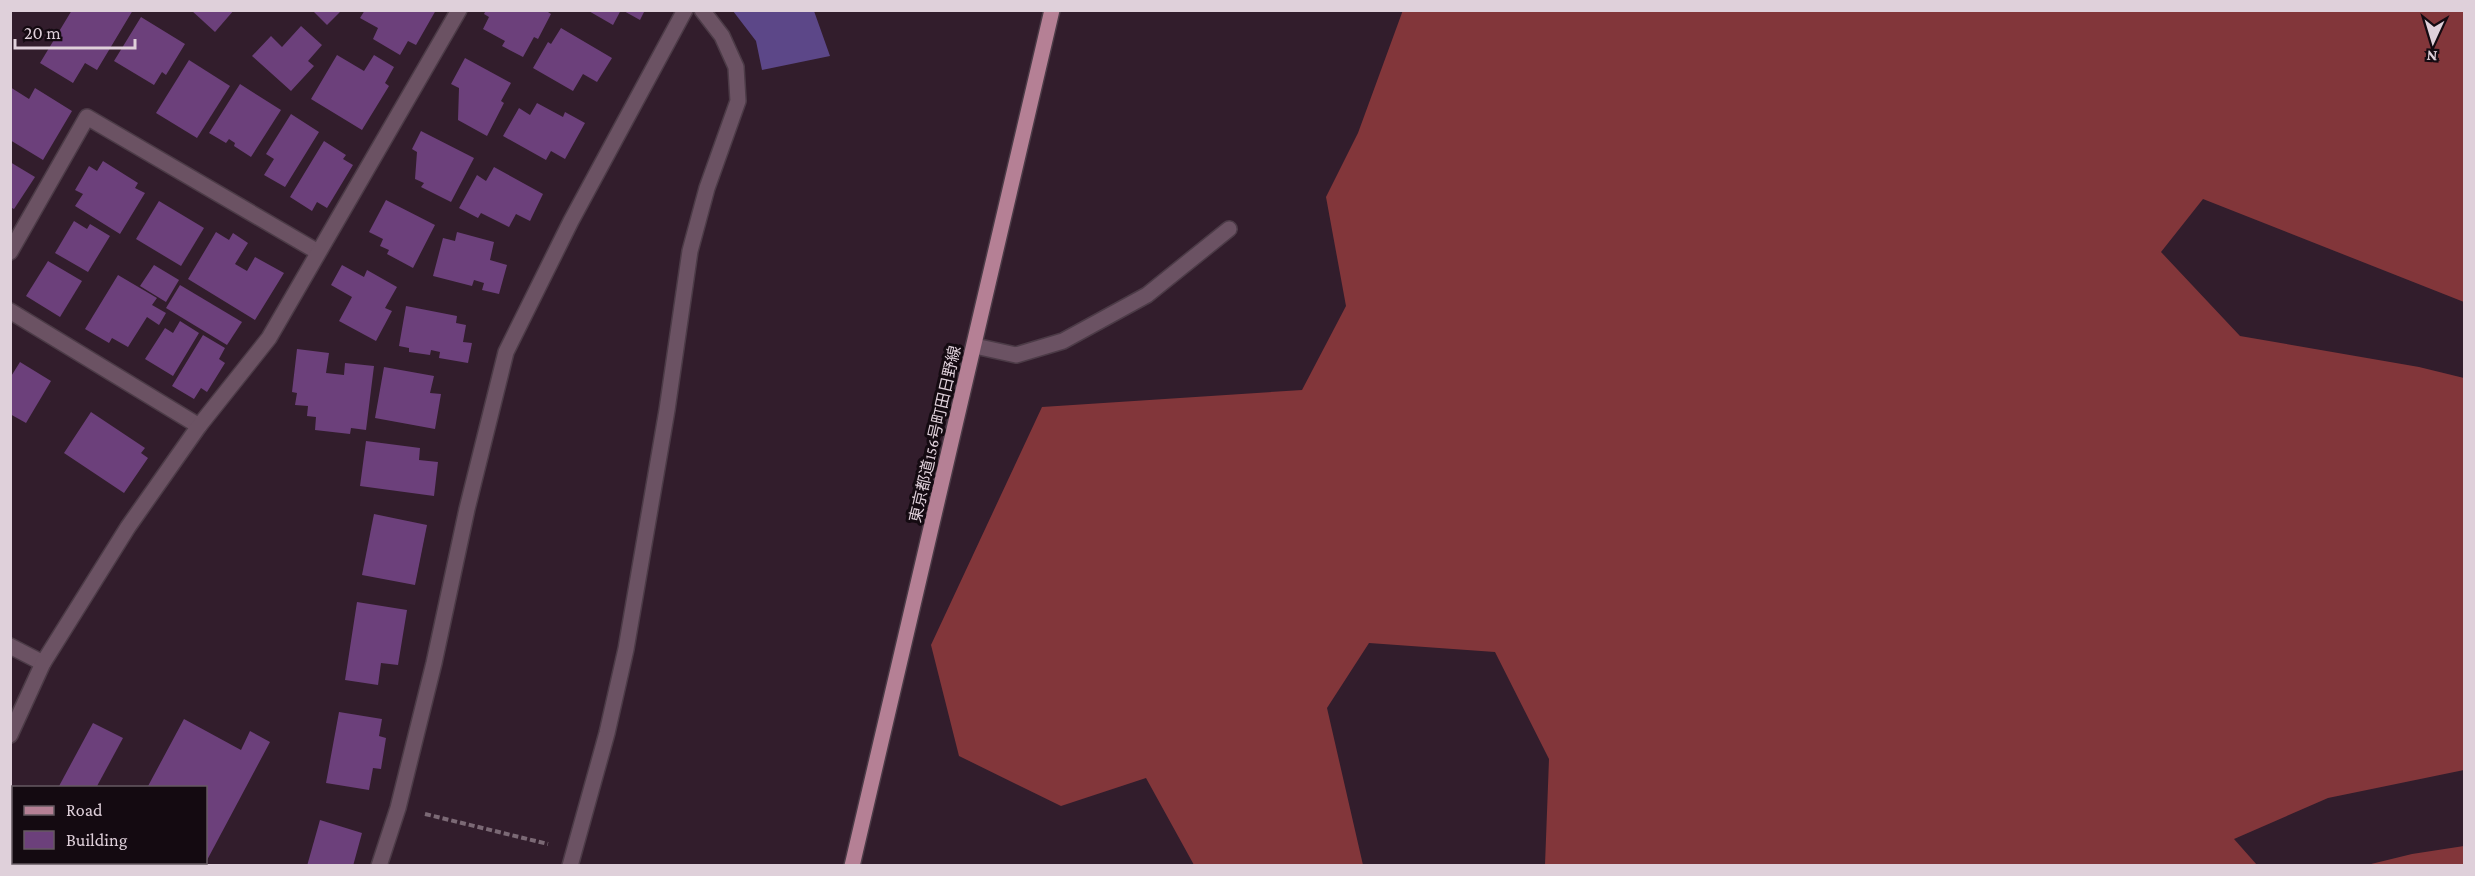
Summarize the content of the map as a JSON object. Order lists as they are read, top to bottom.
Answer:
{
  "streets": {
    "main road": ["東京都道156号町田日野線"]
  },
  "legend": ["Road", "Building"],
  "scale_bar": "20 m",
  "north": "bottom"
}
